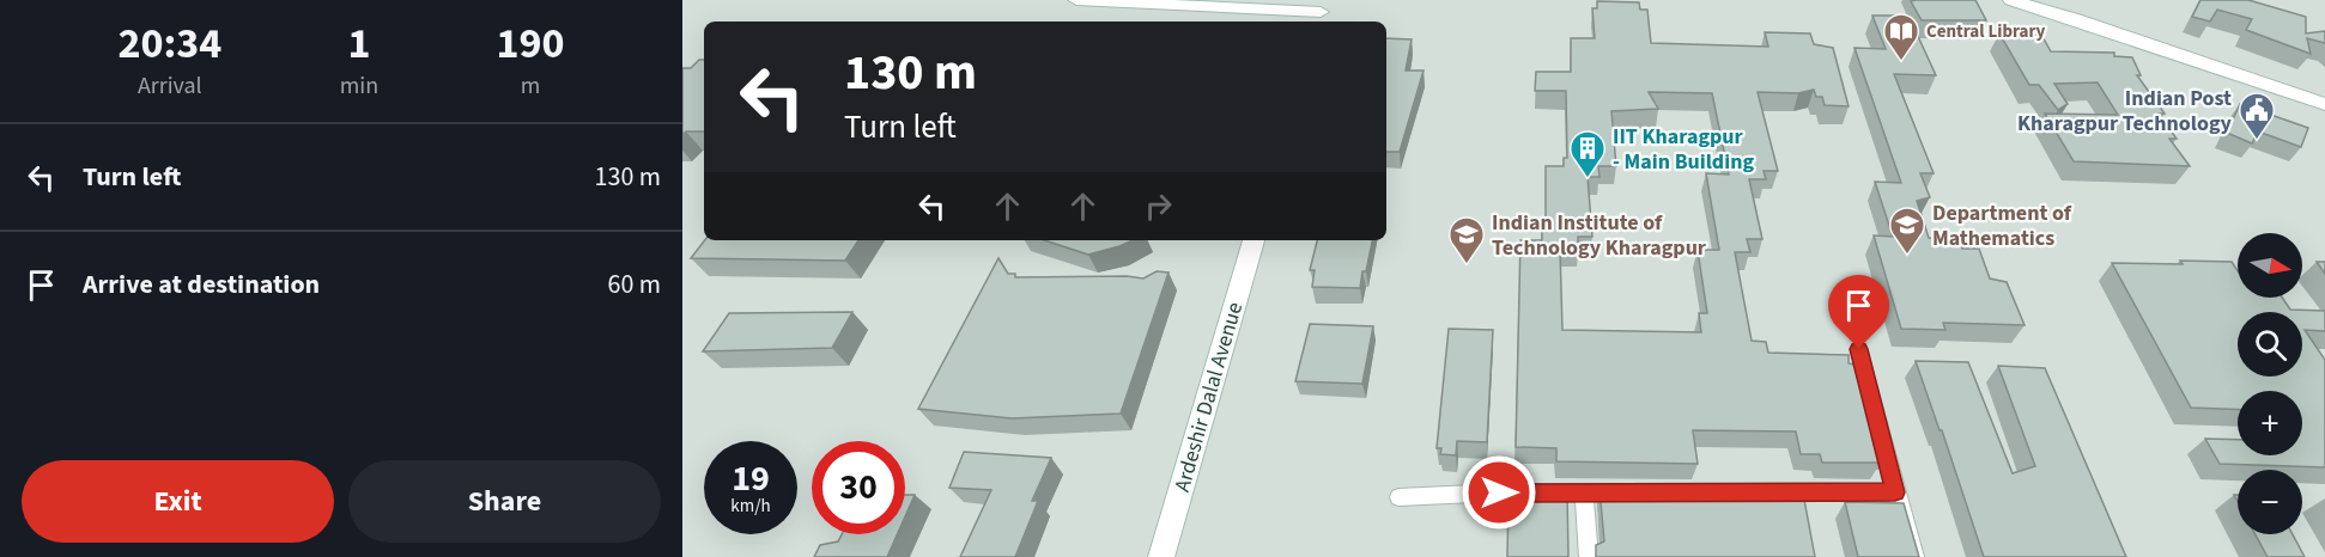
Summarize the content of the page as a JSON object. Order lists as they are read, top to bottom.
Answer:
{
  "streets": {
    "street": ["Ardeshir Dalal Avenue"]
  },
  "places": {
    "library": ["Central Library"],
    "public building": ["Indian Post Kharagpur Technology"],
    "building": ["IIT Kharagpur - Main Building"],
    "school or university": ["Department of Mathematics", "Indian Institute of Technology Kharagpur"]
  },
  "north": "right",
  "page": {
    "eta": [
      "20:34",
      "Arrival",
      "1",
      "min",
      "190",
      "m"
    ],
    "turn": ["130 m", "Turn left"],
    "list": [
      {
        "name": "Turn left",
        "value": "130 m"
      },
      {
        "name": "Arrive at destination",
        "value": "60 m"
      }
    ],
    "map_buttons": ["+", "−"],
    "speed": "19 km/h",
    "limit": "30",
    "buttons": ["Exit", "Share"]
  }
}
